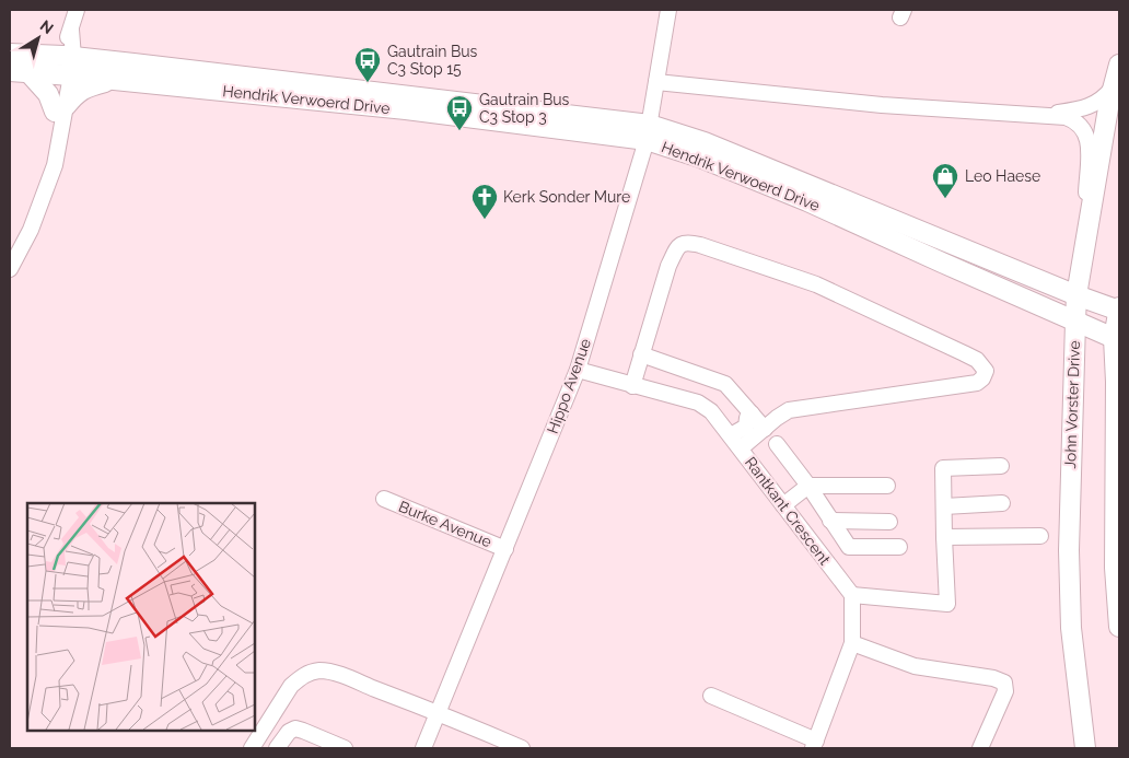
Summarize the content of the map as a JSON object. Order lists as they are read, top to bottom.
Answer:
{
  "streets": {
    "main road": ["Hendrik Verwoerd Drive", "John Vorster Drive"],
    "street": ["Hippo Avenue", "Rantkant Crescent", "Burke Avenue"]
  },
  "crossings": [
    ["Hendrik Verwoerd Drive", "Hippo Avenue"],
    ["Hendrik Verwoerd Drive", "John Vorster Drive"],
    ["Hippo Avenue", "Rantkant Crescent"],
    ["Hippo Avenue", "Burke Avenue"]
  ],
  "places": {
    "bus stop": ["Gautrain Bus C3 Stop 15", "Gautrain Bus C3 Stop 3"],
    "shop": ["Leo Haese"],
    "church": ["Kerk Sonder Mure"]
  },
  "north": "top right"
}
